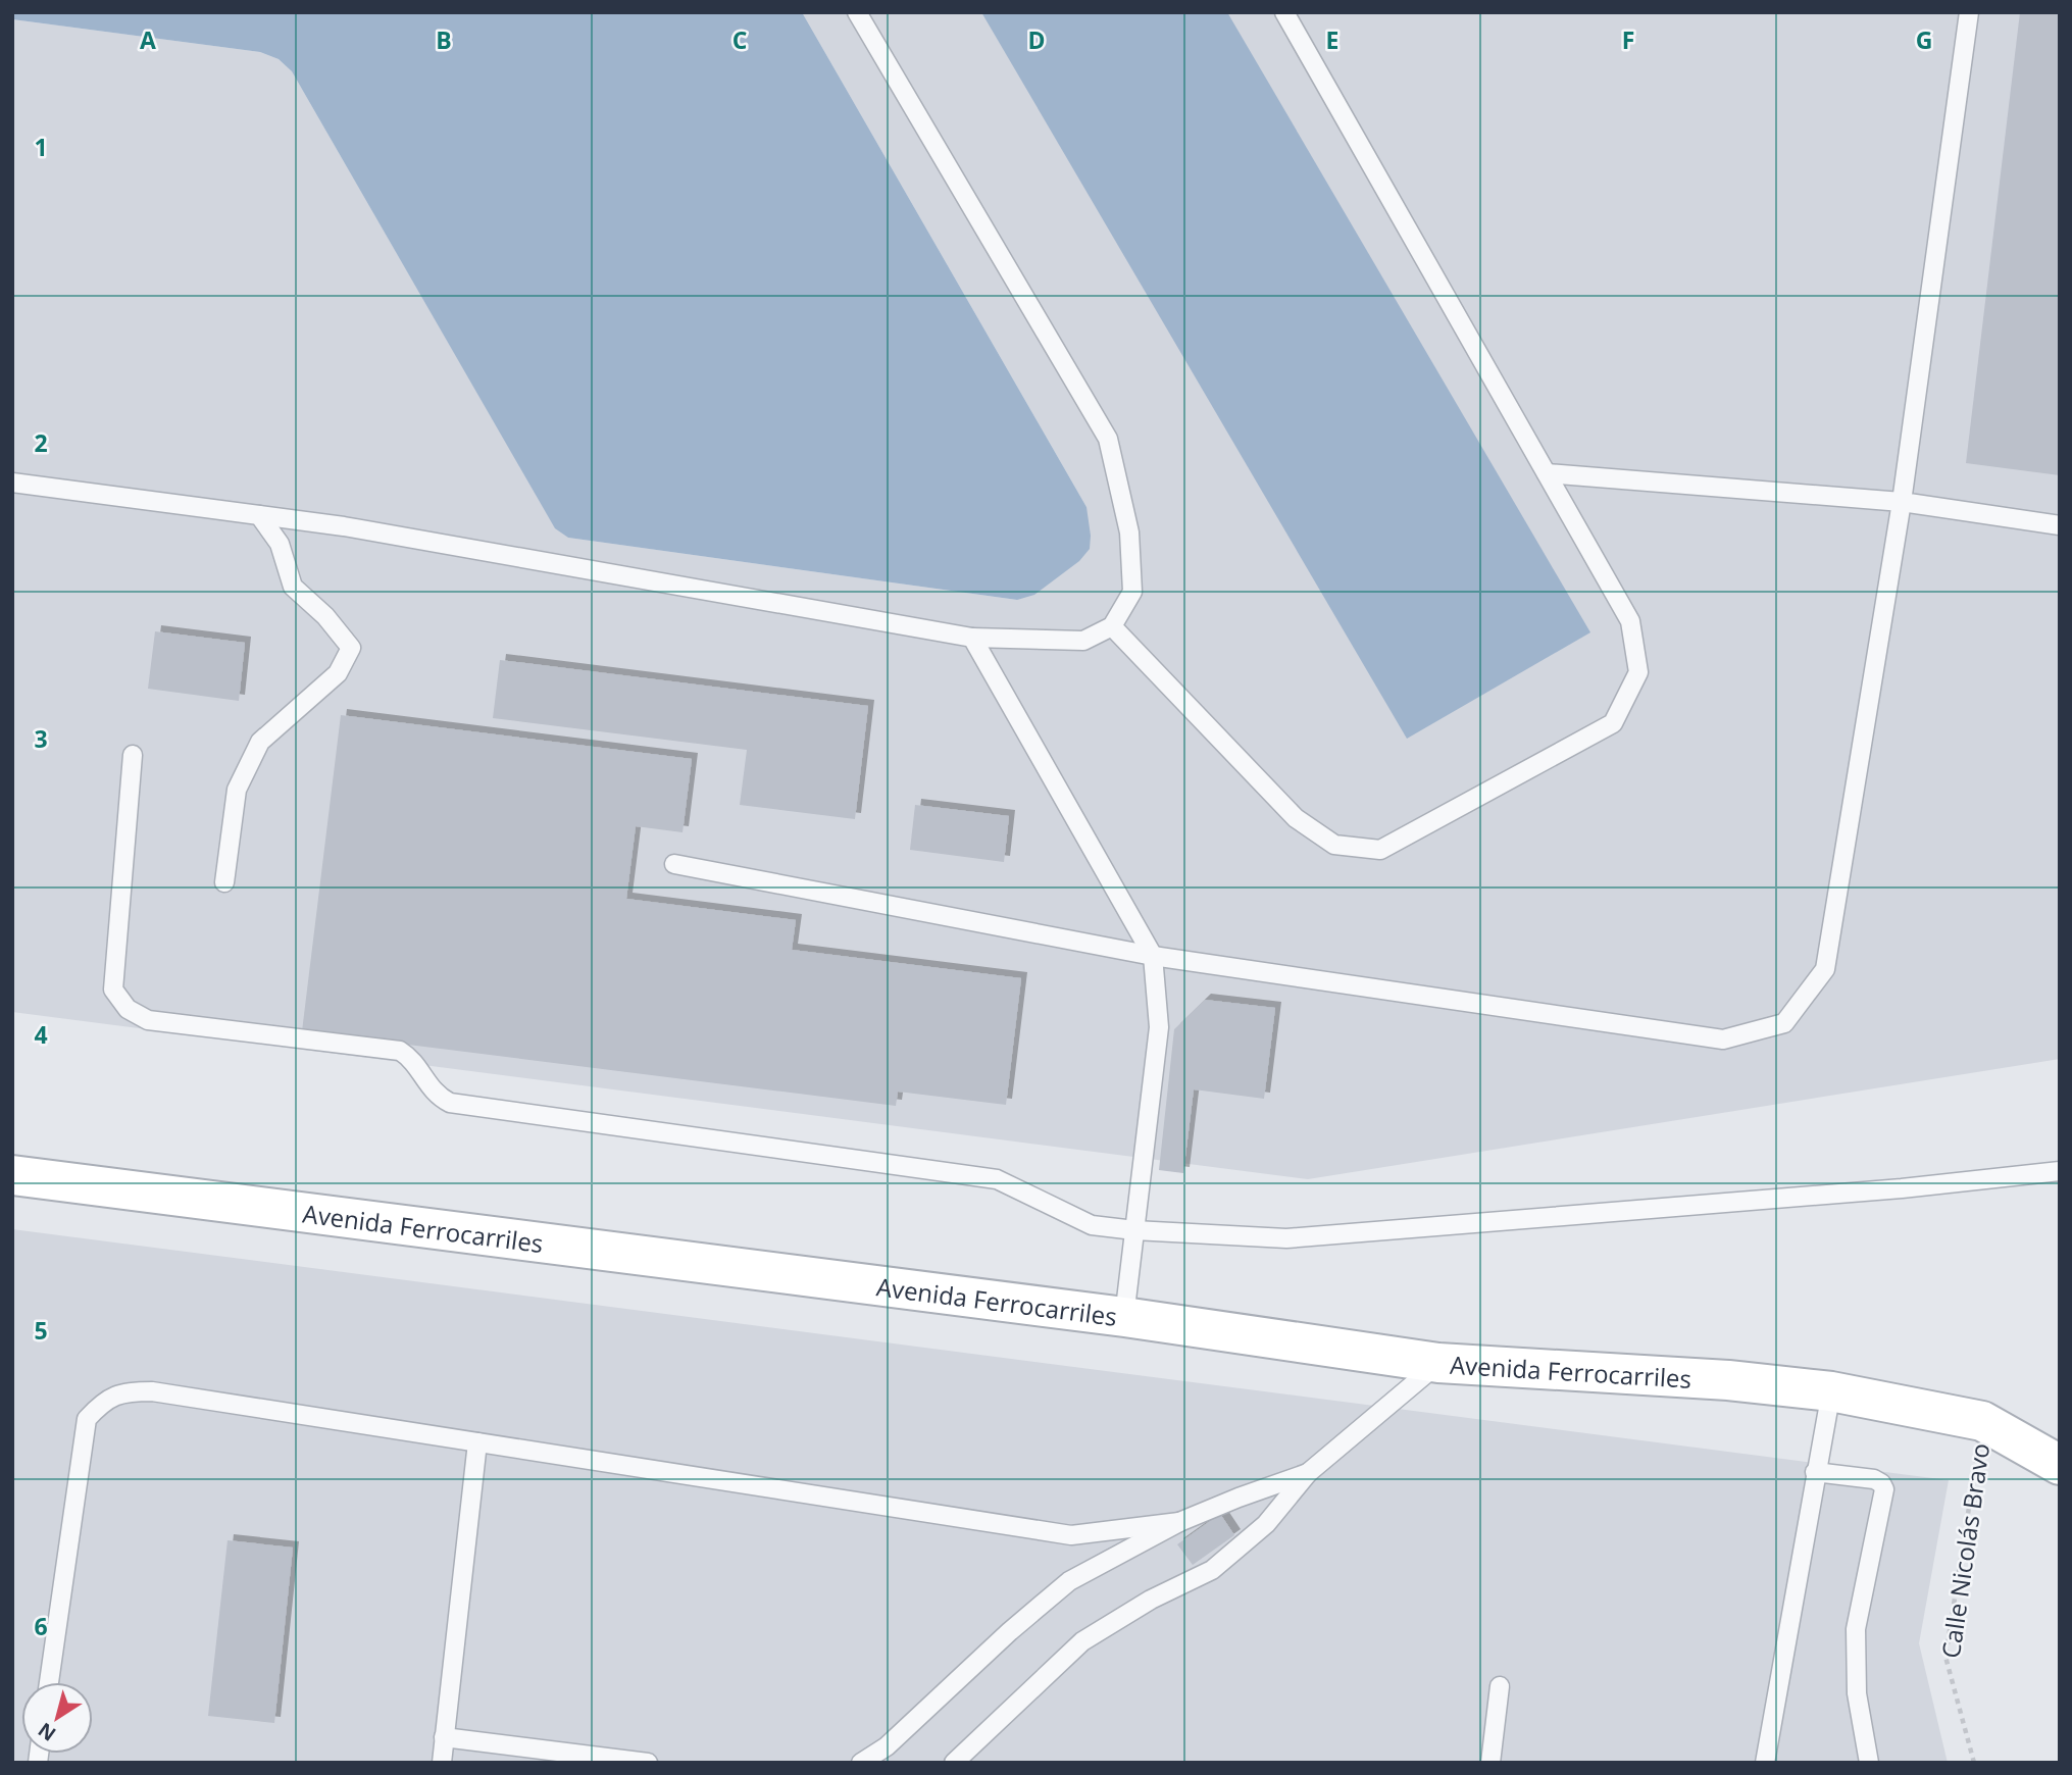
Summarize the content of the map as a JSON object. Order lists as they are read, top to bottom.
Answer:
{
  "streets": {
    "main road": ["Avenida Ferrocarriles"],
    "path": ["Calle Nicolás Bravo"]
  },
  "crossings": [
    ["Avenida Ferrocarriles", "Calle Nicolás Bravo"]
  ],
  "north": "bottom left",
  "grid": {
    "columns": [
      "A",
      "B",
      "C",
      "D",
      "E",
      "F",
      "G"
    ],
    "rows": [
      "1",
      "2",
      "3",
      "4",
      "5",
      "6"
    ]
  }
}
